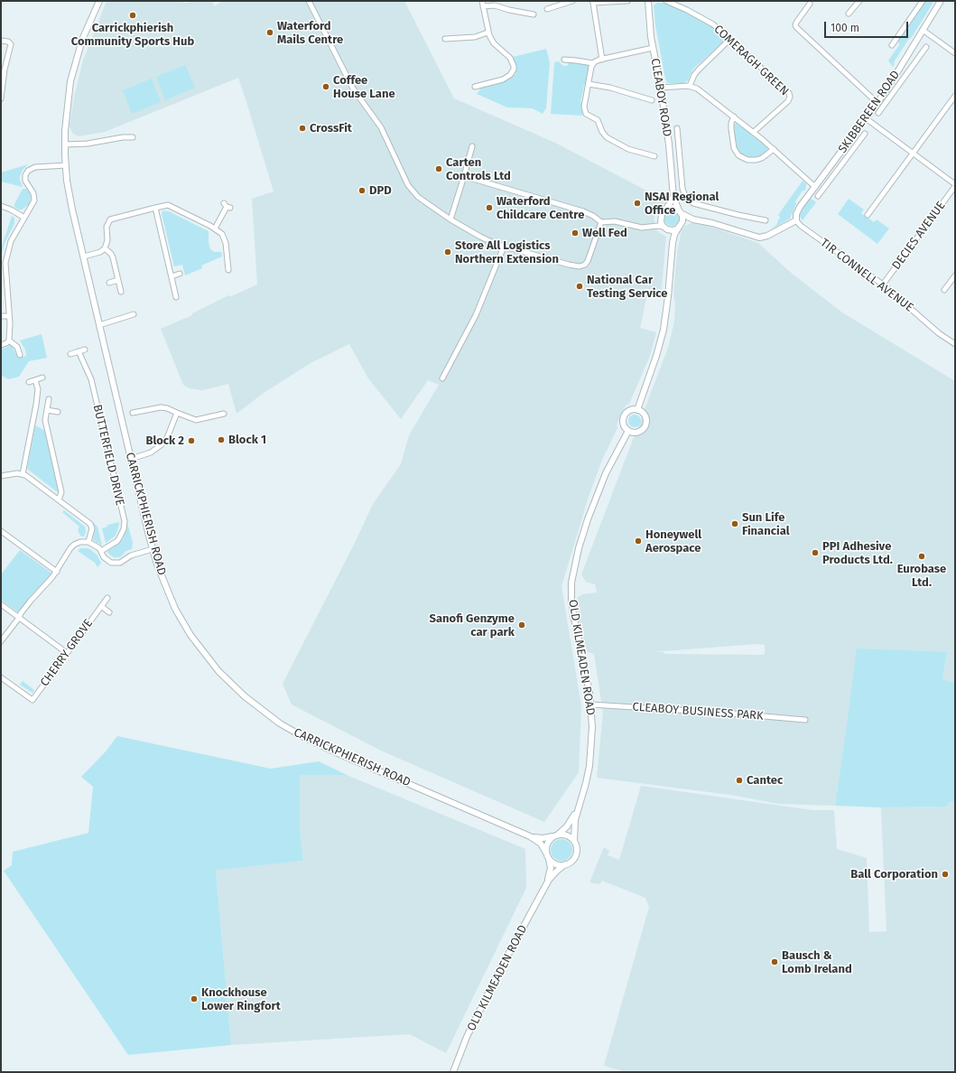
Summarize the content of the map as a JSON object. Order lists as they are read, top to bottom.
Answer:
{
  "streets": {
    "street": [
      "COMERAGH GREEN",
      "CLEABOY ROAD",
      "SKIBBEREEN ROAD",
      "DECIES AVENUE",
      "TIR CONNELL AVENUE",
      "BUTTERFIELD DRIVE",
      "CARRICKPHIERISH ROAD",
      "CHERRY GROVE",
      "OLD KILMEADEN ROAD",
      "CLEABOY BUSINESS PARK"
    ]
  },
  "crossings": [
    ["SKIBBEREEN ROAD", "TIR CONNELL AVENUE"],
    ["DECIES AVENUE", "TIR CONNELL AVENUE"],
    ["CARRICKPHIERISH ROAD", "OLD KILMEADEN ROAD"],
    ["OLD KILMEADEN ROAD", "CLEABOY BUSINESS PARK"]
  ],
  "places": [
    "Carrickphierish Community Sports Hub",
    "Waterford Mails Centre",
    "Coffee House Lane",
    "CrossFit",
    "Carten Controls Ltd",
    "DPD",
    "NSAI Regional Office",
    "Waterford Childcare Centre",
    "Well Fed",
    "Store All Logistics Northern Extension",
    "National Car Testing Service",
    "Block 1",
    "Block 2",
    "Sun Life Financial",
    "Honeywell Aerospace",
    "PPI Adhesive Products Ltd.",
    "Eurobase Ltd.",
    "Sanofi Genzyme car park",
    "Cantec",
    "Ball Corporation",
    "Bausch & Lomb Ireland",
    "Knockhouse Lower Ringfort"
  ],
  "scale_bar": "100 m"
}
